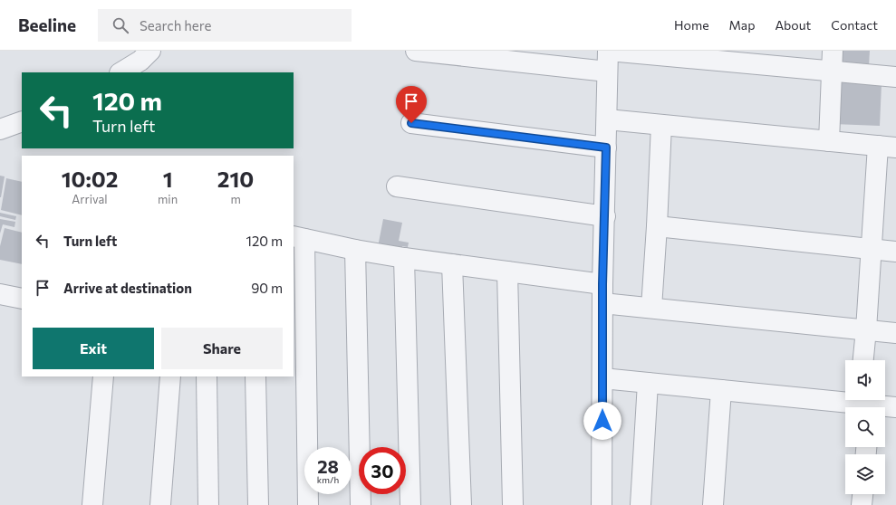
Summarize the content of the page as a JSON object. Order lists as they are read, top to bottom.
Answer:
{
  "page": {
    "header": "Beeline",
    "search": "Search here",
    "nav": [
      "Home",
      "Map",
      "About",
      "Contact"
    ],
    "turn": ["120 m", "Turn left"],
    "eta": [
      "10:02",
      "Arrival",
      "1",
      "min",
      "210",
      "m"
    ],
    "list": [
      {
        "name": "Turn left",
        "value": "120 m"
      },
      {
        "name": "Arrive at destination",
        "value": "90 m"
      }
    ],
    "buttons": ["Exit", "Share"],
    "speed": "28 km/h",
    "limit": "30"
  }
}
